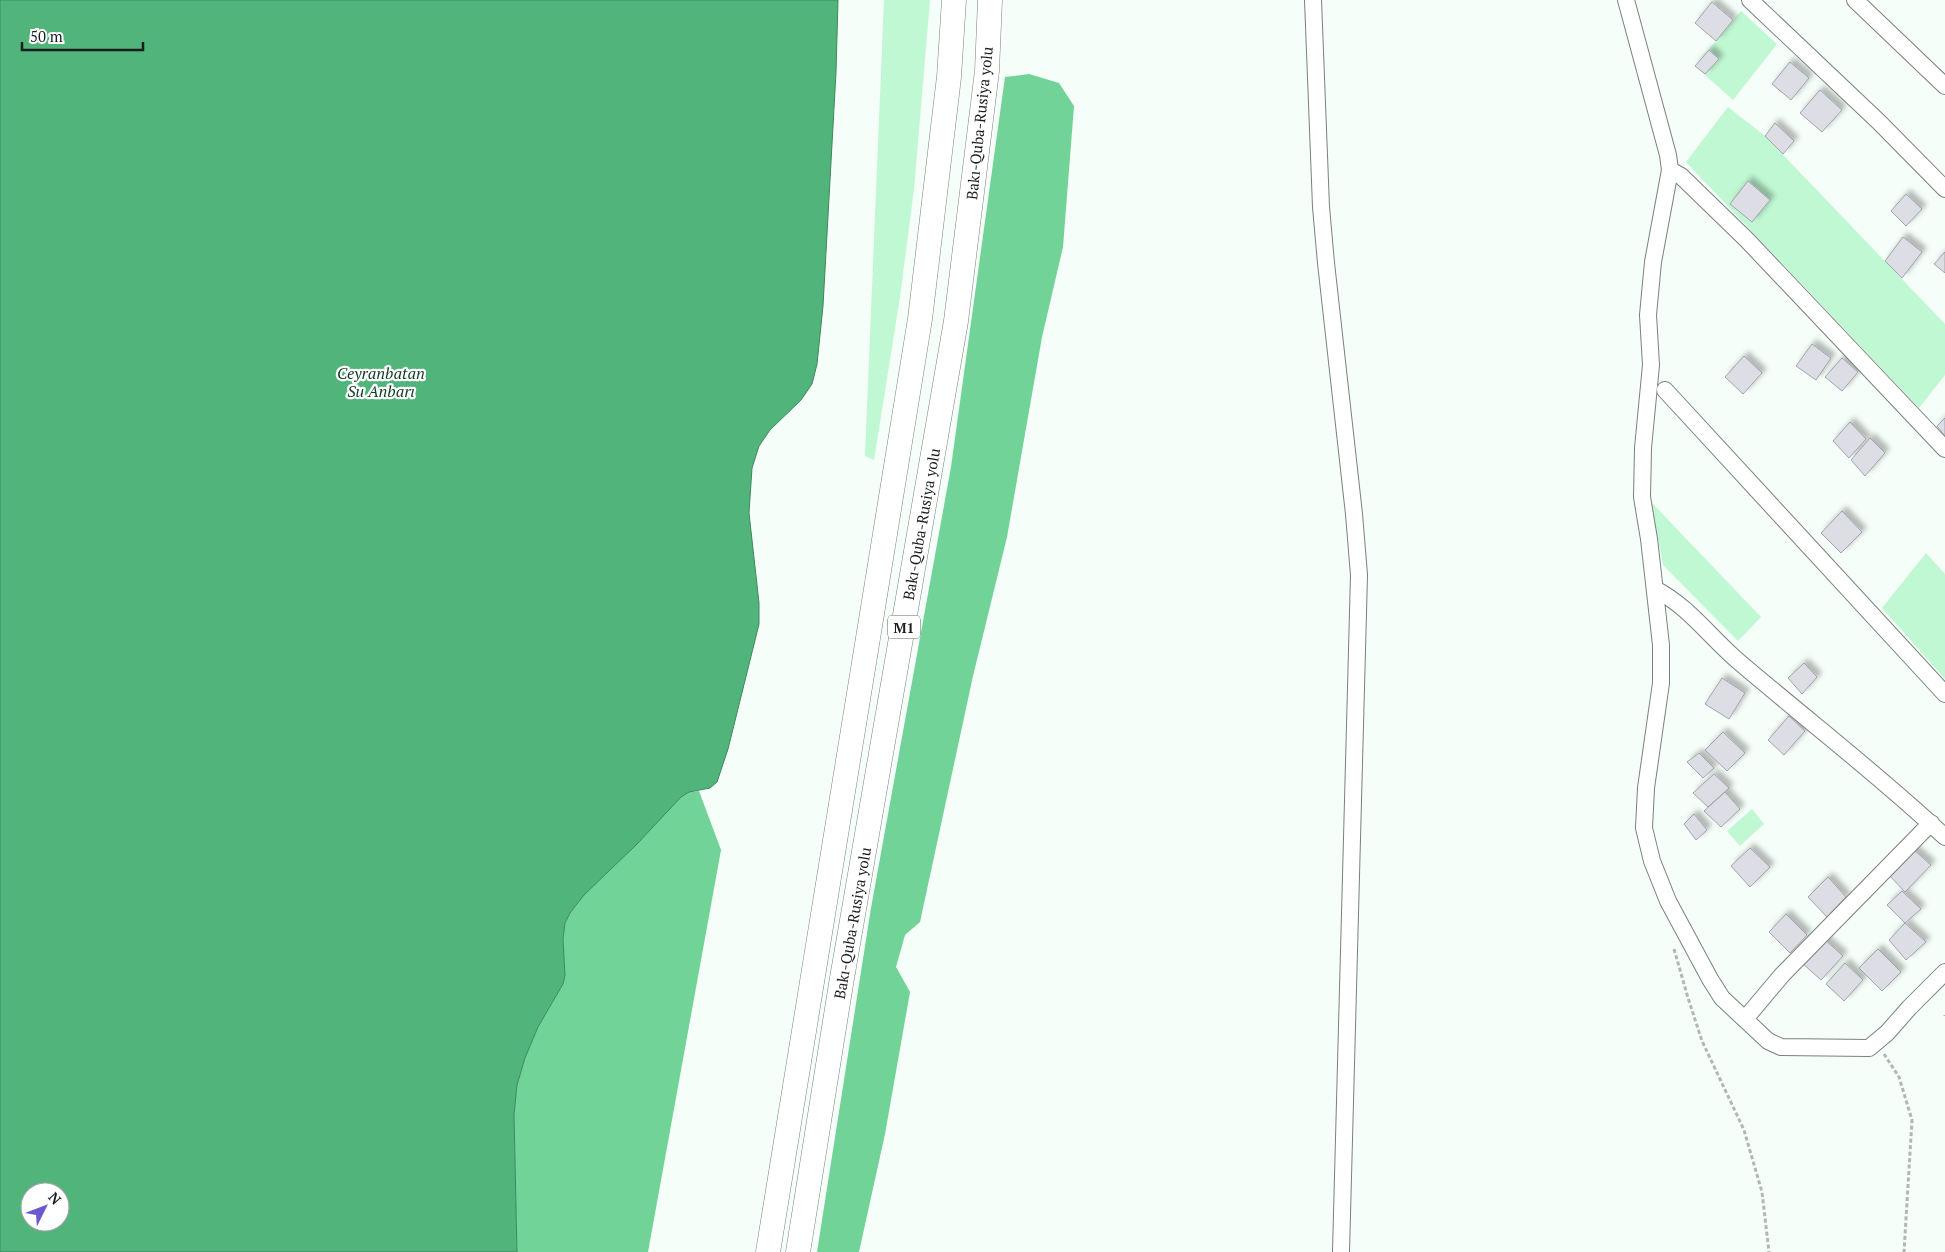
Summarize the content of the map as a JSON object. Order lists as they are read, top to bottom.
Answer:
{
  "streets": {
    "highway": ["Bakı-Quba-Rusiya yolu", "M1"]
  },
  "water": ["Ceyranbatan Su Anbarı"],
  "scale_bar": "50 m",
  "north": "top right"
}
